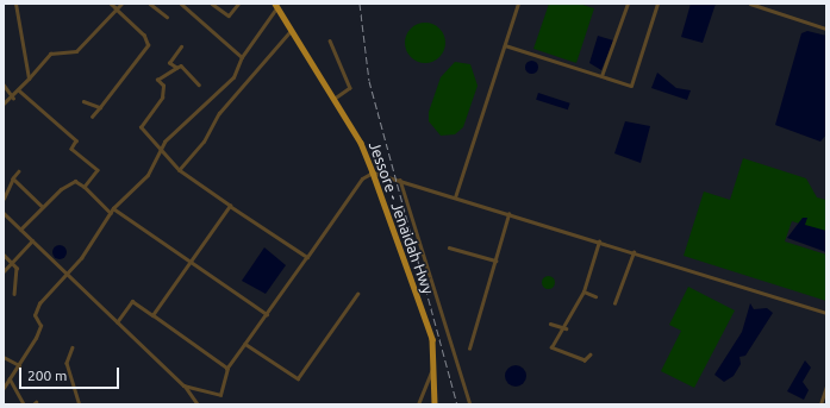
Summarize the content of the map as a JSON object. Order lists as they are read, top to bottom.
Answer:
{
  "streets": {
    "highway": ["Jessore - Jenaidah Hwy"]
  },
  "scale_bar": "200 m"
}
